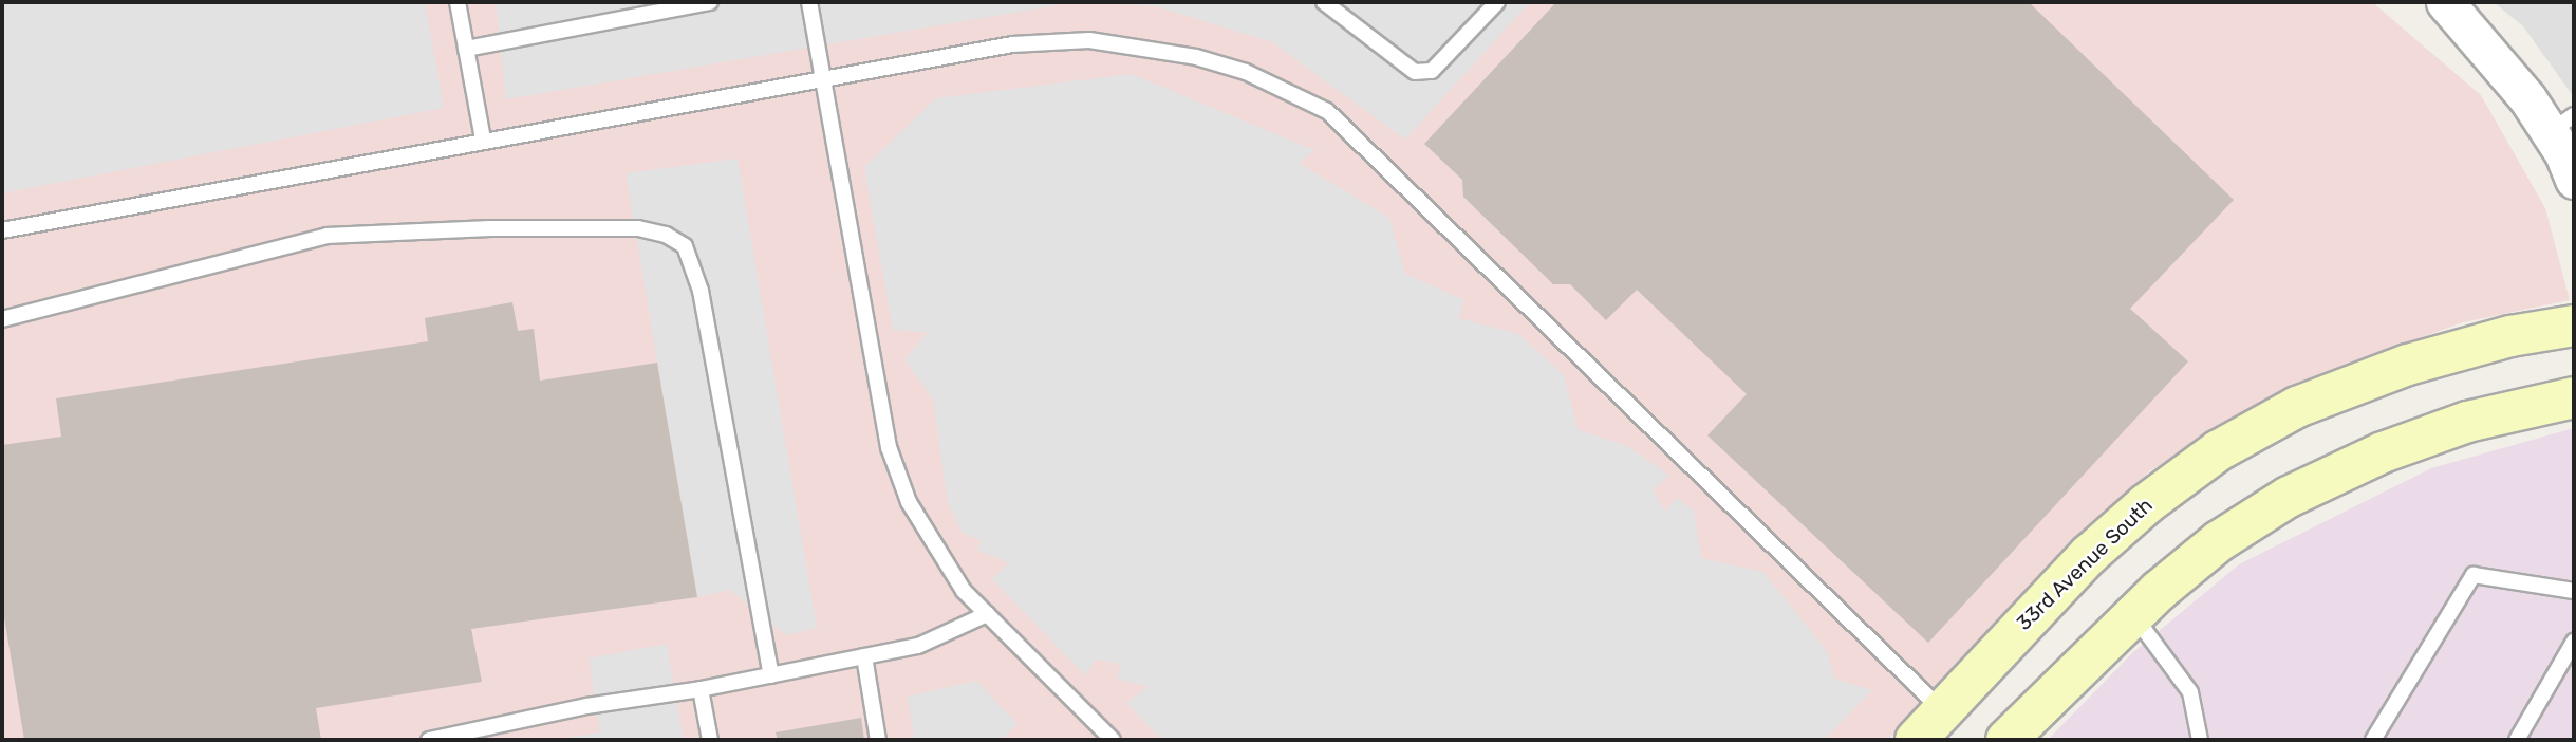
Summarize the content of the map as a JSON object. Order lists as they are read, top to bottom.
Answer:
{
  "streets": {
    "main road": ["33rd Avenue South"]
  }
}
